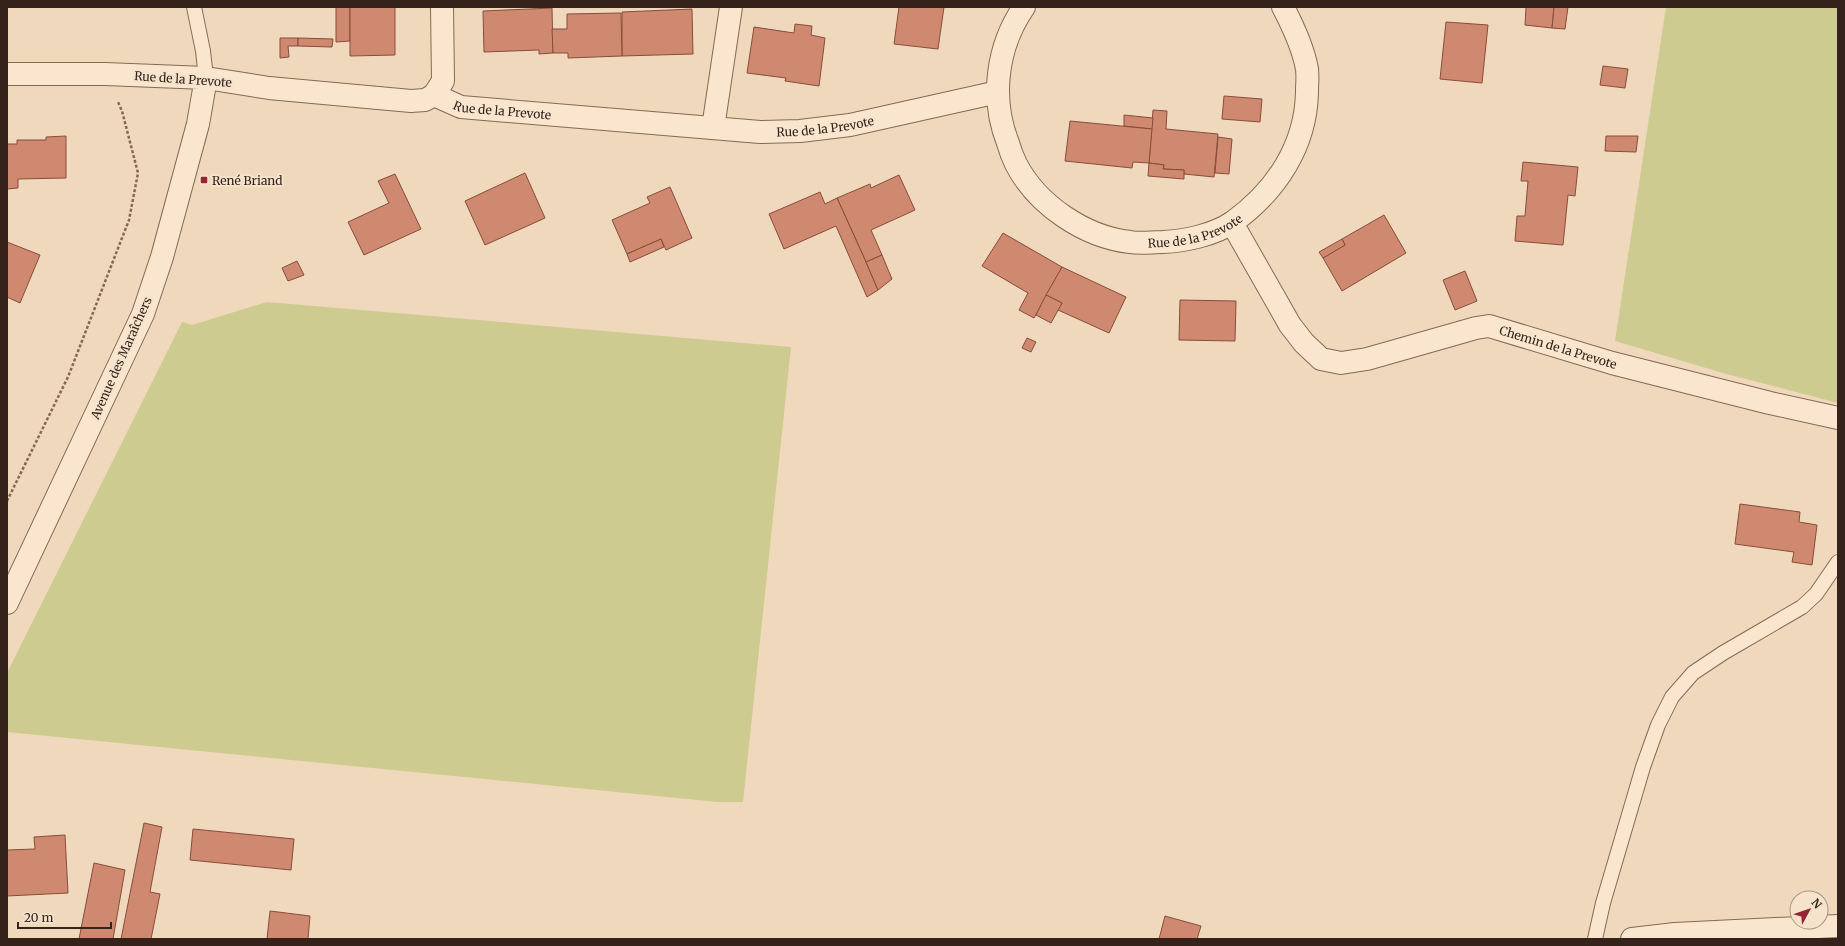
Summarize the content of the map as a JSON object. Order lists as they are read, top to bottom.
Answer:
{
  "streets": {
    "street": ["Rue de la Prevote", "Chemin de la Prevote", "Avenue des Maraîchers"]
  },
  "crossings": [
    ["Rue de la Prevote", "Chemin de la Prevote"],
    ["Rue de la Prevote", "Avenue des Maraîchers"]
  ],
  "places": {
    "transit": ["René Briand"]
  },
  "scale_bar": "20 m",
  "north": "top right"
}
